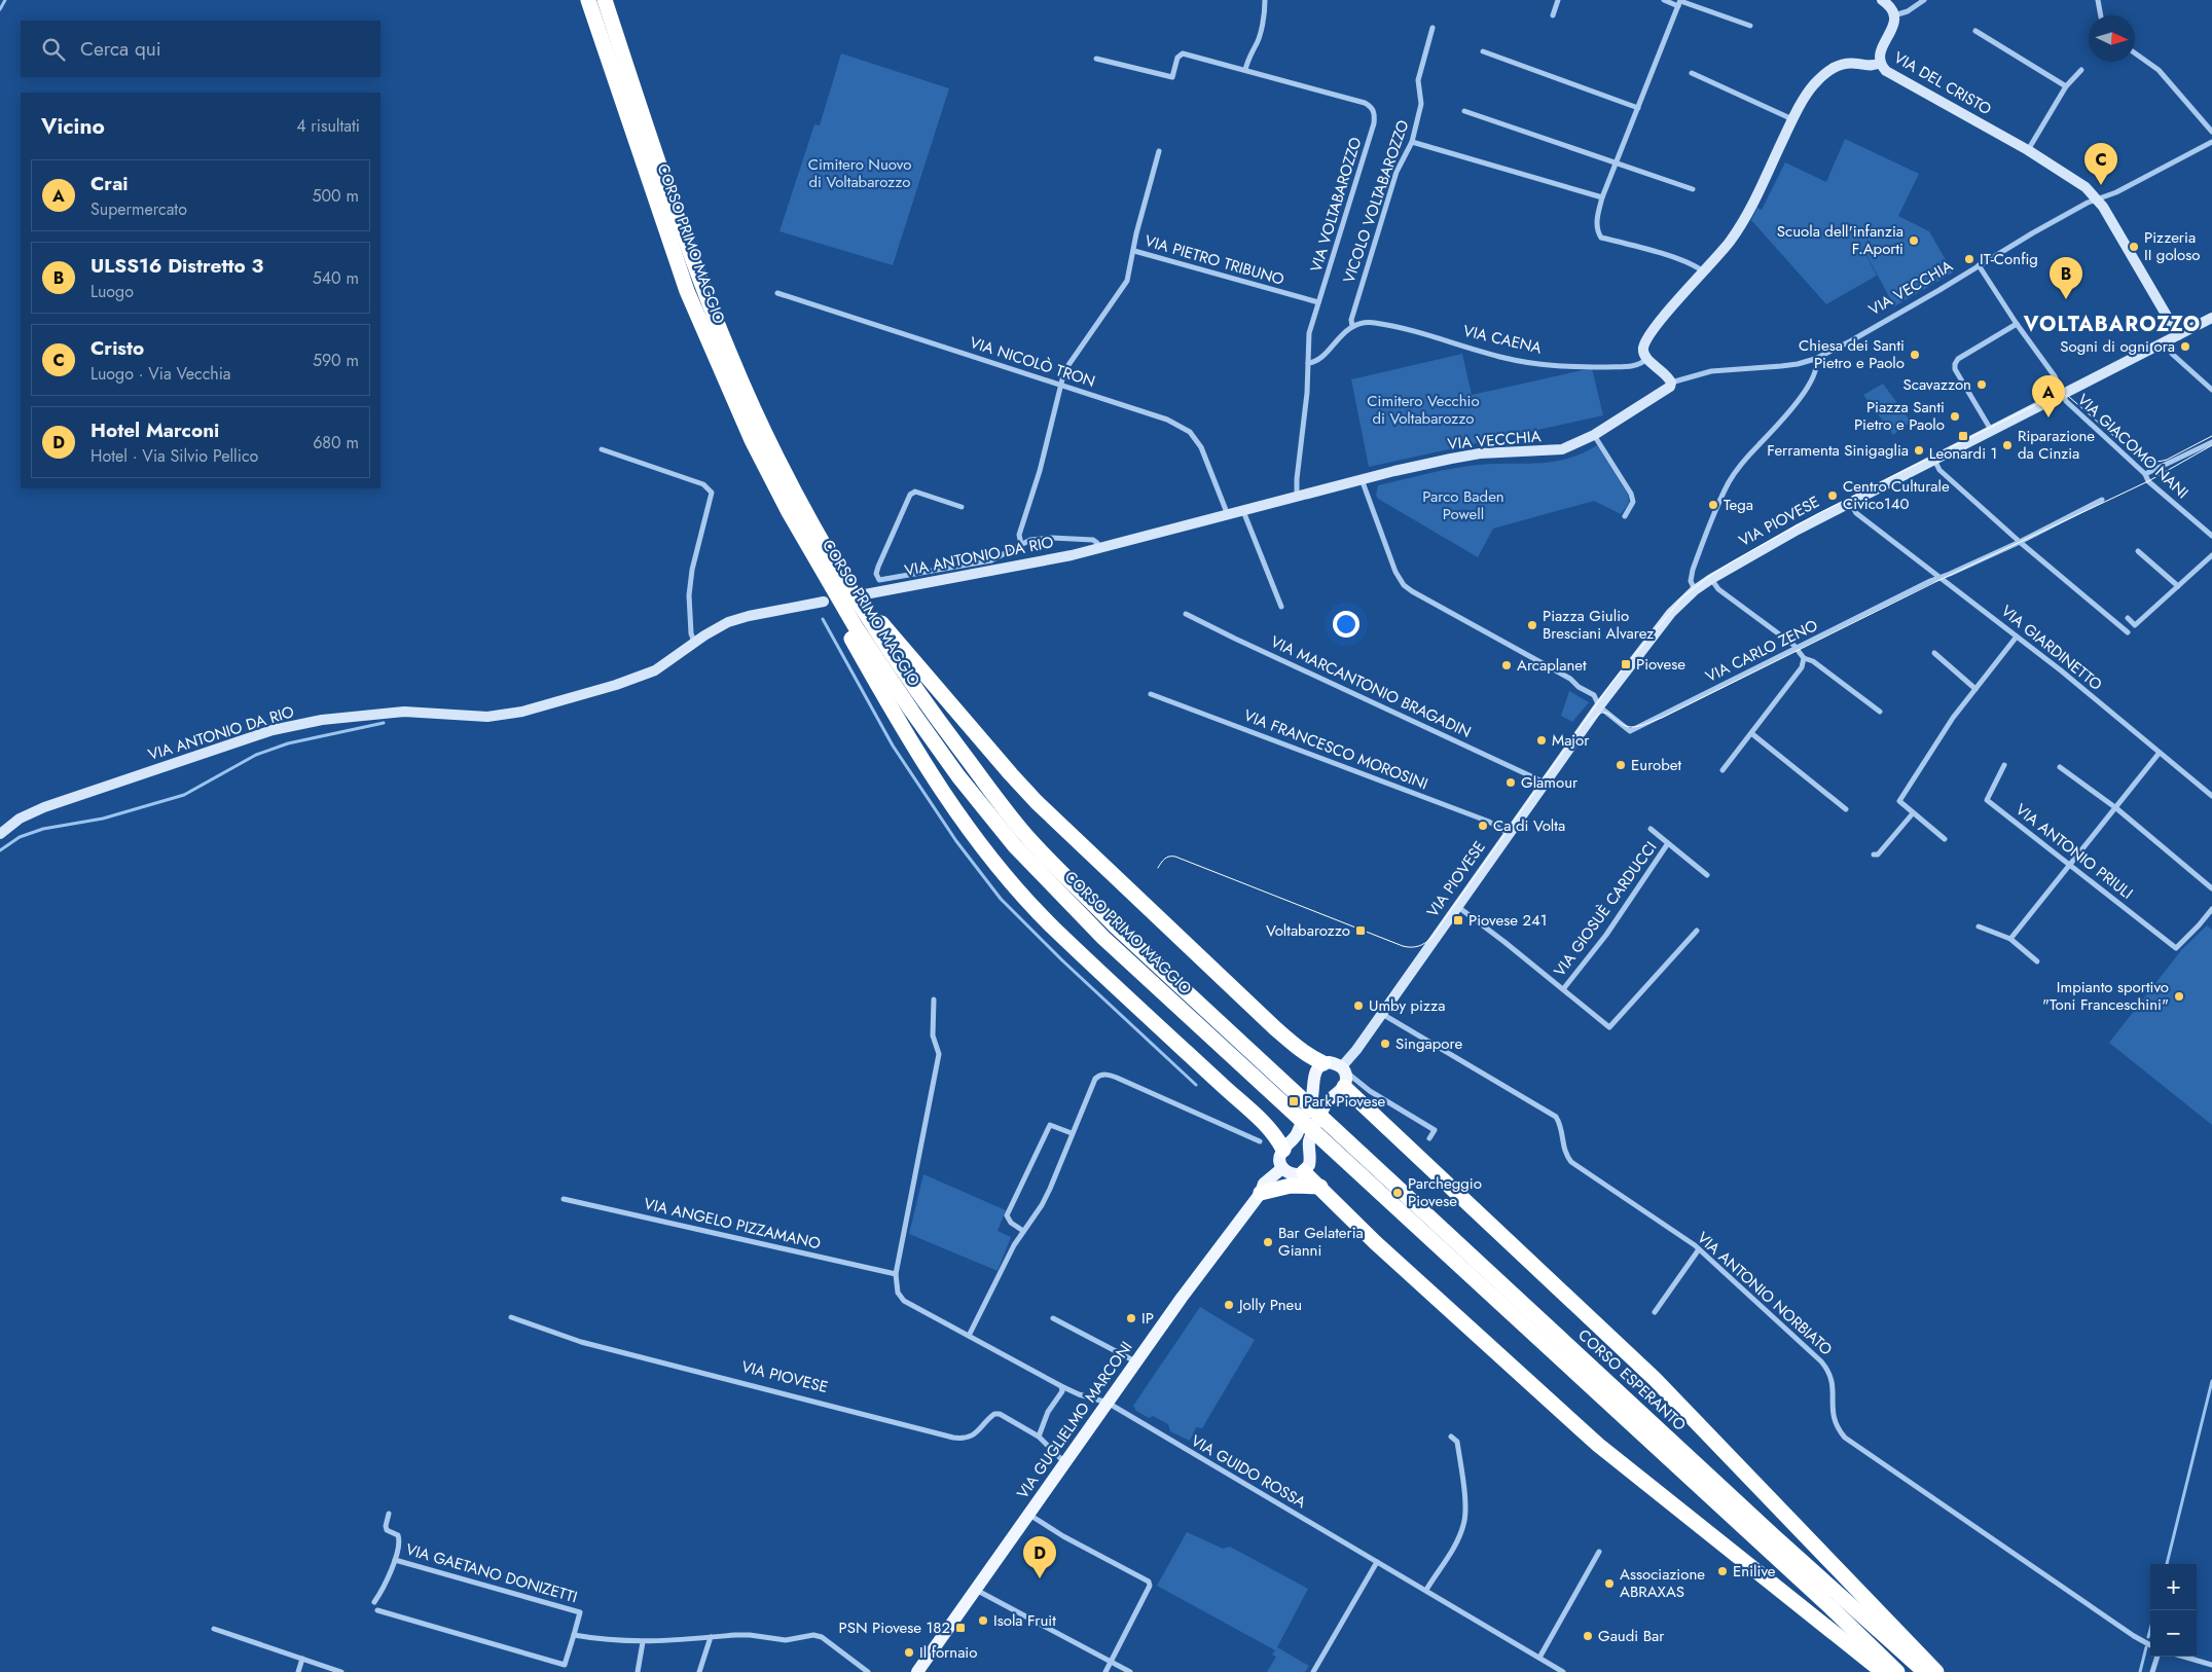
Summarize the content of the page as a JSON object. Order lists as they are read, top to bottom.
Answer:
{
  "streets": {
    "highway": ["CORSO PRIMO MAGGIO", "CORSO ESPERANTO"],
    "main road": ["VIA PIOVESE", "VIA GUGLIELMO MARCONI"],
    "street": [
      "VIA DEL CRISTO",
      "VICOLO VOLTABAROZZO",
      "VIA VOLTABAROZZO",
      "VIA PIETRO TRIBUNO",
      "VIA VECCHIA",
      "VIA CAENA",
      "VIA NICOLÒ TRON",
      "VIA GIACOMO NANI",
      "VIA ANTONIO DA RIO",
      "VIA GIARDINETTO",
      "VIA CARLO ZENO",
      "VIA MARCANTONIO BRAGADIN",
      "VIA FRANCESCO MOROSINI",
      "VIA ANTONIO PRIULI",
      "VIA GIOSUÈ CARDUCCI",
      "VIA ANGELO PIZZAMANO",
      "VIA ANTONIO NORBIATO",
      "VIA GUIDO ROSSA",
      "VIA GAETANO DONIZETTI"
    ]
  },
  "crossings": [
    ["VIA DEL CRISTO", "VIA VECCHIA"],
    ["VIA DEL CRISTO", "VIA PIOVESE"],
    ["VICOLO VOLTABAROZZO", "VIA CAENA"],
    ["VIA VOLTABAROZZO", "VIA PIETRO TRIBUNO"],
    ["VIA VOLTABAROZZO", "VIA ANTONIO DA RIO"],
    ["CORSO PRIMO MAGGIO", "CORSO ESPERANTO"],
    ["VIA PIETRO TRIBUNO", "VIA NICOLÒ TRON"],
    ["VIA PIETRO TRIBUNO", "VIA ANTONIO DA RIO"],
    ["VIA VECCHIA", "VIA GIACOMO NANI"],
    ["VIA VECCHIA", "VIA ANTONIO DA RIO"],
    ["VIA NICOLÒ TRON", "VIA ANTONIO DA RIO"],
    ["VIA GIACOMO NANI", "VIA PIOVESE"],
    ["VIA PIOVESE", "VIA GIARDINETTO"],
    ["VIA PIOVESE", "VIA CARLO ZENO"],
    ["VIA PIOVESE", "VIA MARCANTONIO BRAGADIN"],
    ["VIA PIOVESE", "VIA FRANCESCO MOROSINI"],
    ["VIA PIOVESE", "VIA GIOSUÈ CARDUCCI"],
    ["VIA PIOVESE", "VIA ANTONIO NORBIATO"],
    ["VIA PIOVESE", "VIA GUGLIELMO MARCONI"],
    ["VIA GIARDINETTO", "VIA CARLO ZENO"],
    ["VIA GUGLIELMO MARCONI", "VIA GUIDO ROSSA"]
  ],
  "districts": ["VOLTABAROZZO"],
  "parks": ["Cimitero Nuovo di Voltabarozzo", "Cimitero Vecchio di Voltabarozzo", "Parco Baden Powell"],
  "places": {
    "other": [
      "Scuola dell'infanzia F.Aporti",
      "Pizzeria II goloso",
      "IT-Config",
      "Sogni di ogni ora",
      "Chiesa dei Santi Pietro e Paolo",
      "Scavazzon",
      "Piazza Santi Pietro e Paolo",
      "Riparazione da Cinzia",
      "Ferramenta Sinigaglia",
      "Centro Culturale Civico140",
      "Tega",
      "Piazza Giulio Bresciani Alvarez",
      "Arcaplanet",
      "Major",
      "Eurobet",
      "Glamour",
      "Ca di Volta",
      "Impianto sportivo \"Toni Franceschini\"",
      "Umby pizza",
      "Singapore",
      "Parcheggio Piovese",
      "Bar Gelateria Gianni",
      "Jolly Pneu",
      "IP",
      "Enilive",
      "Associazione ABRAXAS",
      "Isola Fruit",
      "Gaudi Bar",
      "Il fornaio"
    ],
    "transit": [
      "Leonardi 1",
      "Piovese",
      "Piovese 241",
      "Voltabarozzo",
      "Park Piovese",
      "PSN Piovese 182"
    ]
  },
  "north": "right",
  "page": {
    "search": "Cerca qui",
    "heading": ["Vicino", "4 risultati"],
    "pins": [
      "C",
      "B",
      "A",
      "D"
    ],
    "list": [
      {
        "mark": "A",
        "name": "Crai",
        "note": "Supermercato",
        "value": "500 m"
      },
      {
        "mark": "B",
        "name": "ULSS16 Distretto 3",
        "note": "Luogo",
        "value": "540 m"
      },
      {
        "mark": "C",
        "name": "Cristo",
        "note": "Luogo · Via Vecchia",
        "value": "590 m"
      },
      {
        "mark": "D",
        "name": "Hotel Marconi",
        "note": "Hotel · Via Silvio Pellico",
        "value": "680 m"
      }
    ],
    "map_buttons": ["+", "−"]
  }
}
